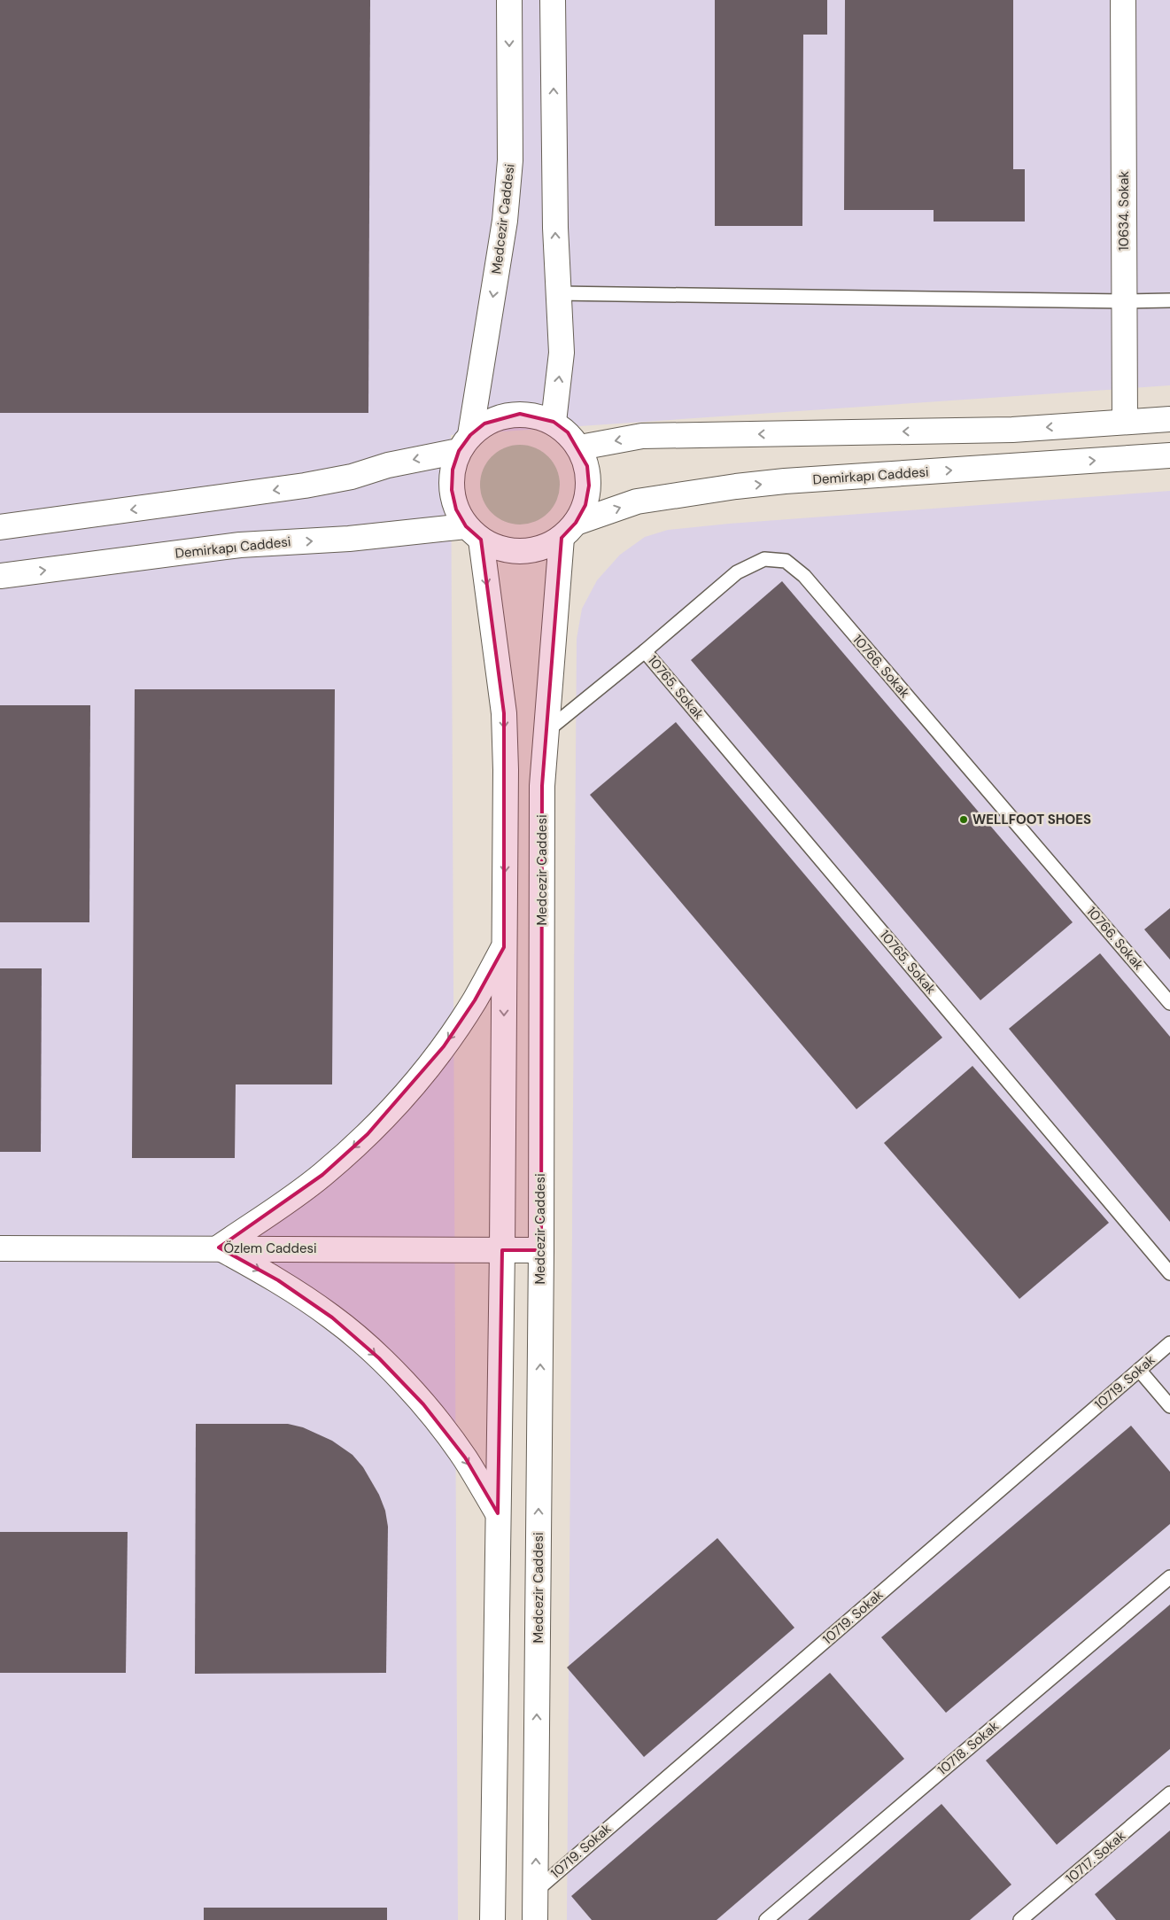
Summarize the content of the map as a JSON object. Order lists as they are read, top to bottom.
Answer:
{
  "streets": {
    "street": [
      "10634. Sokak",
      "Medcezir Caddesi",
      "Demirkapı Caddesi",
      "Özlem Caddesi"
    ],
    "lane": [
      "10766. Sokak",
      "10765. Sokak",
      "10719. Sokak",
      "10718. Sokak",
      "10717. Sokak"
    ]
  },
  "crossings": [
    ["Medcezir Caddesi", "Demirkapı Caddesi"],
    ["Medcezir Caddesi", "10766. Sokak"],
    ["Medcezir Caddesi", "Özlem Caddesi"],
    ["Medcezir Caddesi", "10719. Sokak"],
    ["10766. Sokak", "10765. Sokak"]
  ],
  "places": ["WELLFOOT SHOES"]
}
